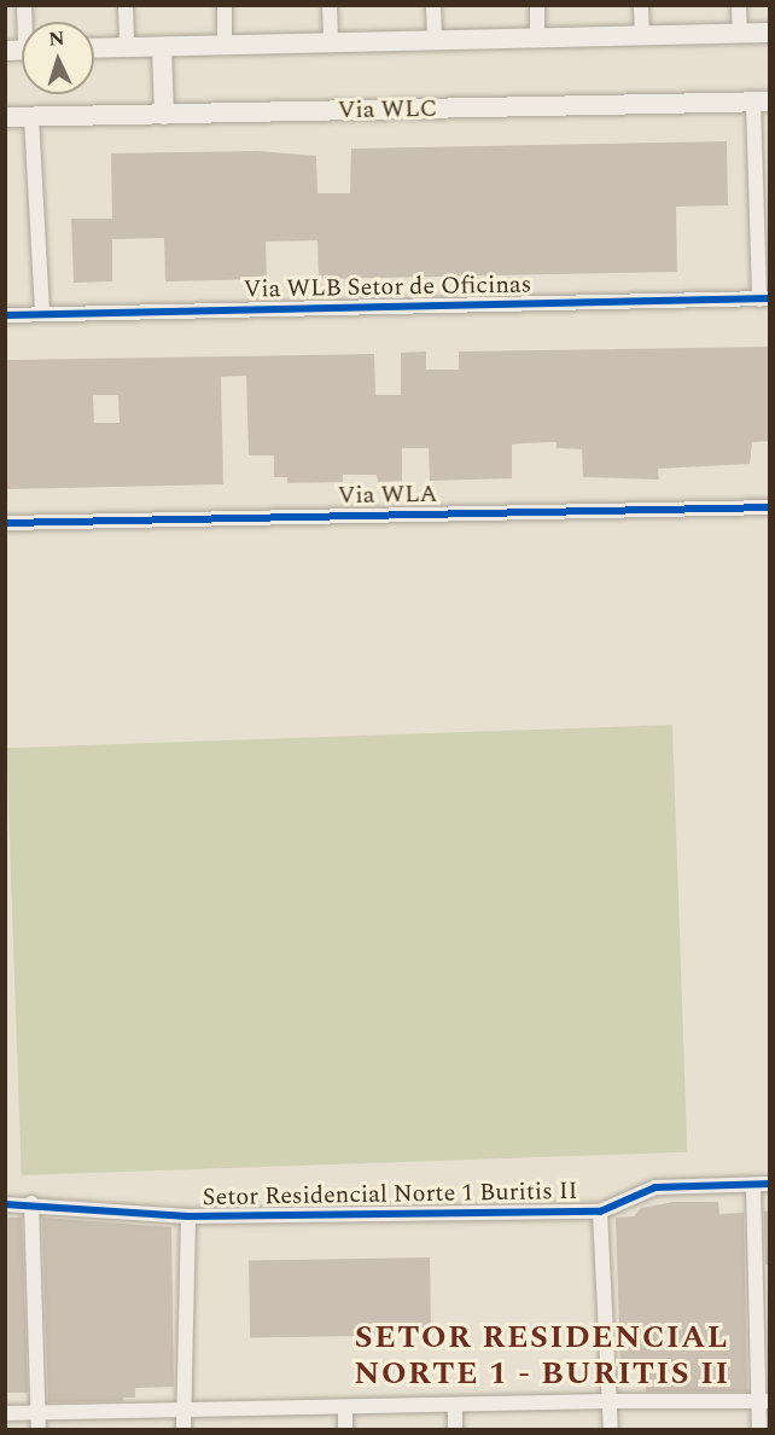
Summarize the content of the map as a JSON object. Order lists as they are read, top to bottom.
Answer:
{
  "streets": {
    "street": [
      "Via WLC",
      "Via WLB Setor de Oficinas",
      "Via WLA",
      "Setor Residencial Norte 1 Buritis II"
    ]
  },
  "districts": ["SETOR RESIDENCIAL NORTE 1 - BURITIS II"],
  "north": "top"
}
